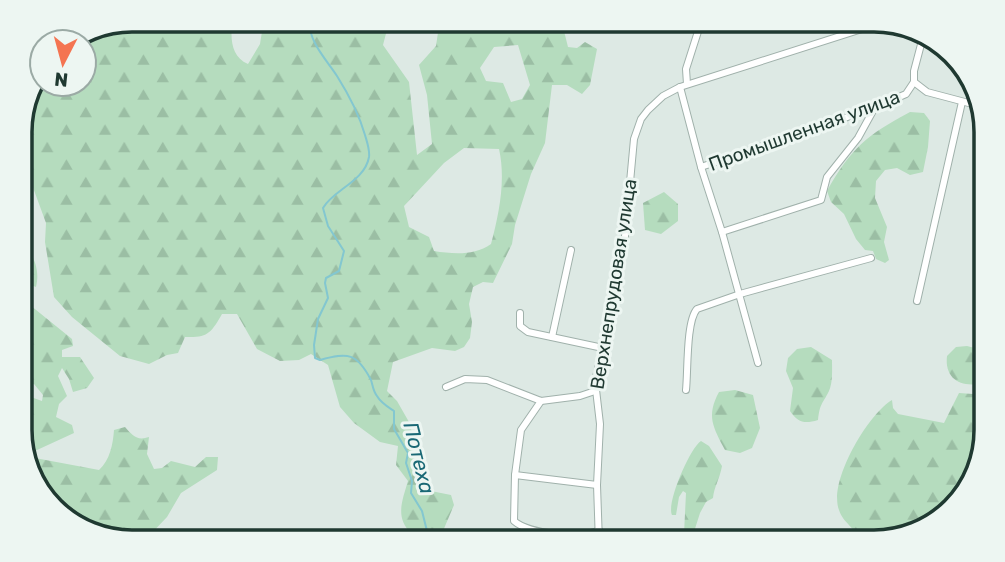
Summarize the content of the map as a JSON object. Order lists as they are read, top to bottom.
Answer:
{
  "streets": {
    "street": ["Промышленная улица", "Верхнепрудовая улица"]
  },
  "crossings": [
    ["Промышленная улица", "Верхнепрудовая улица"]
  ],
  "water": ["Потеха"],
  "north": "bottom"
}
